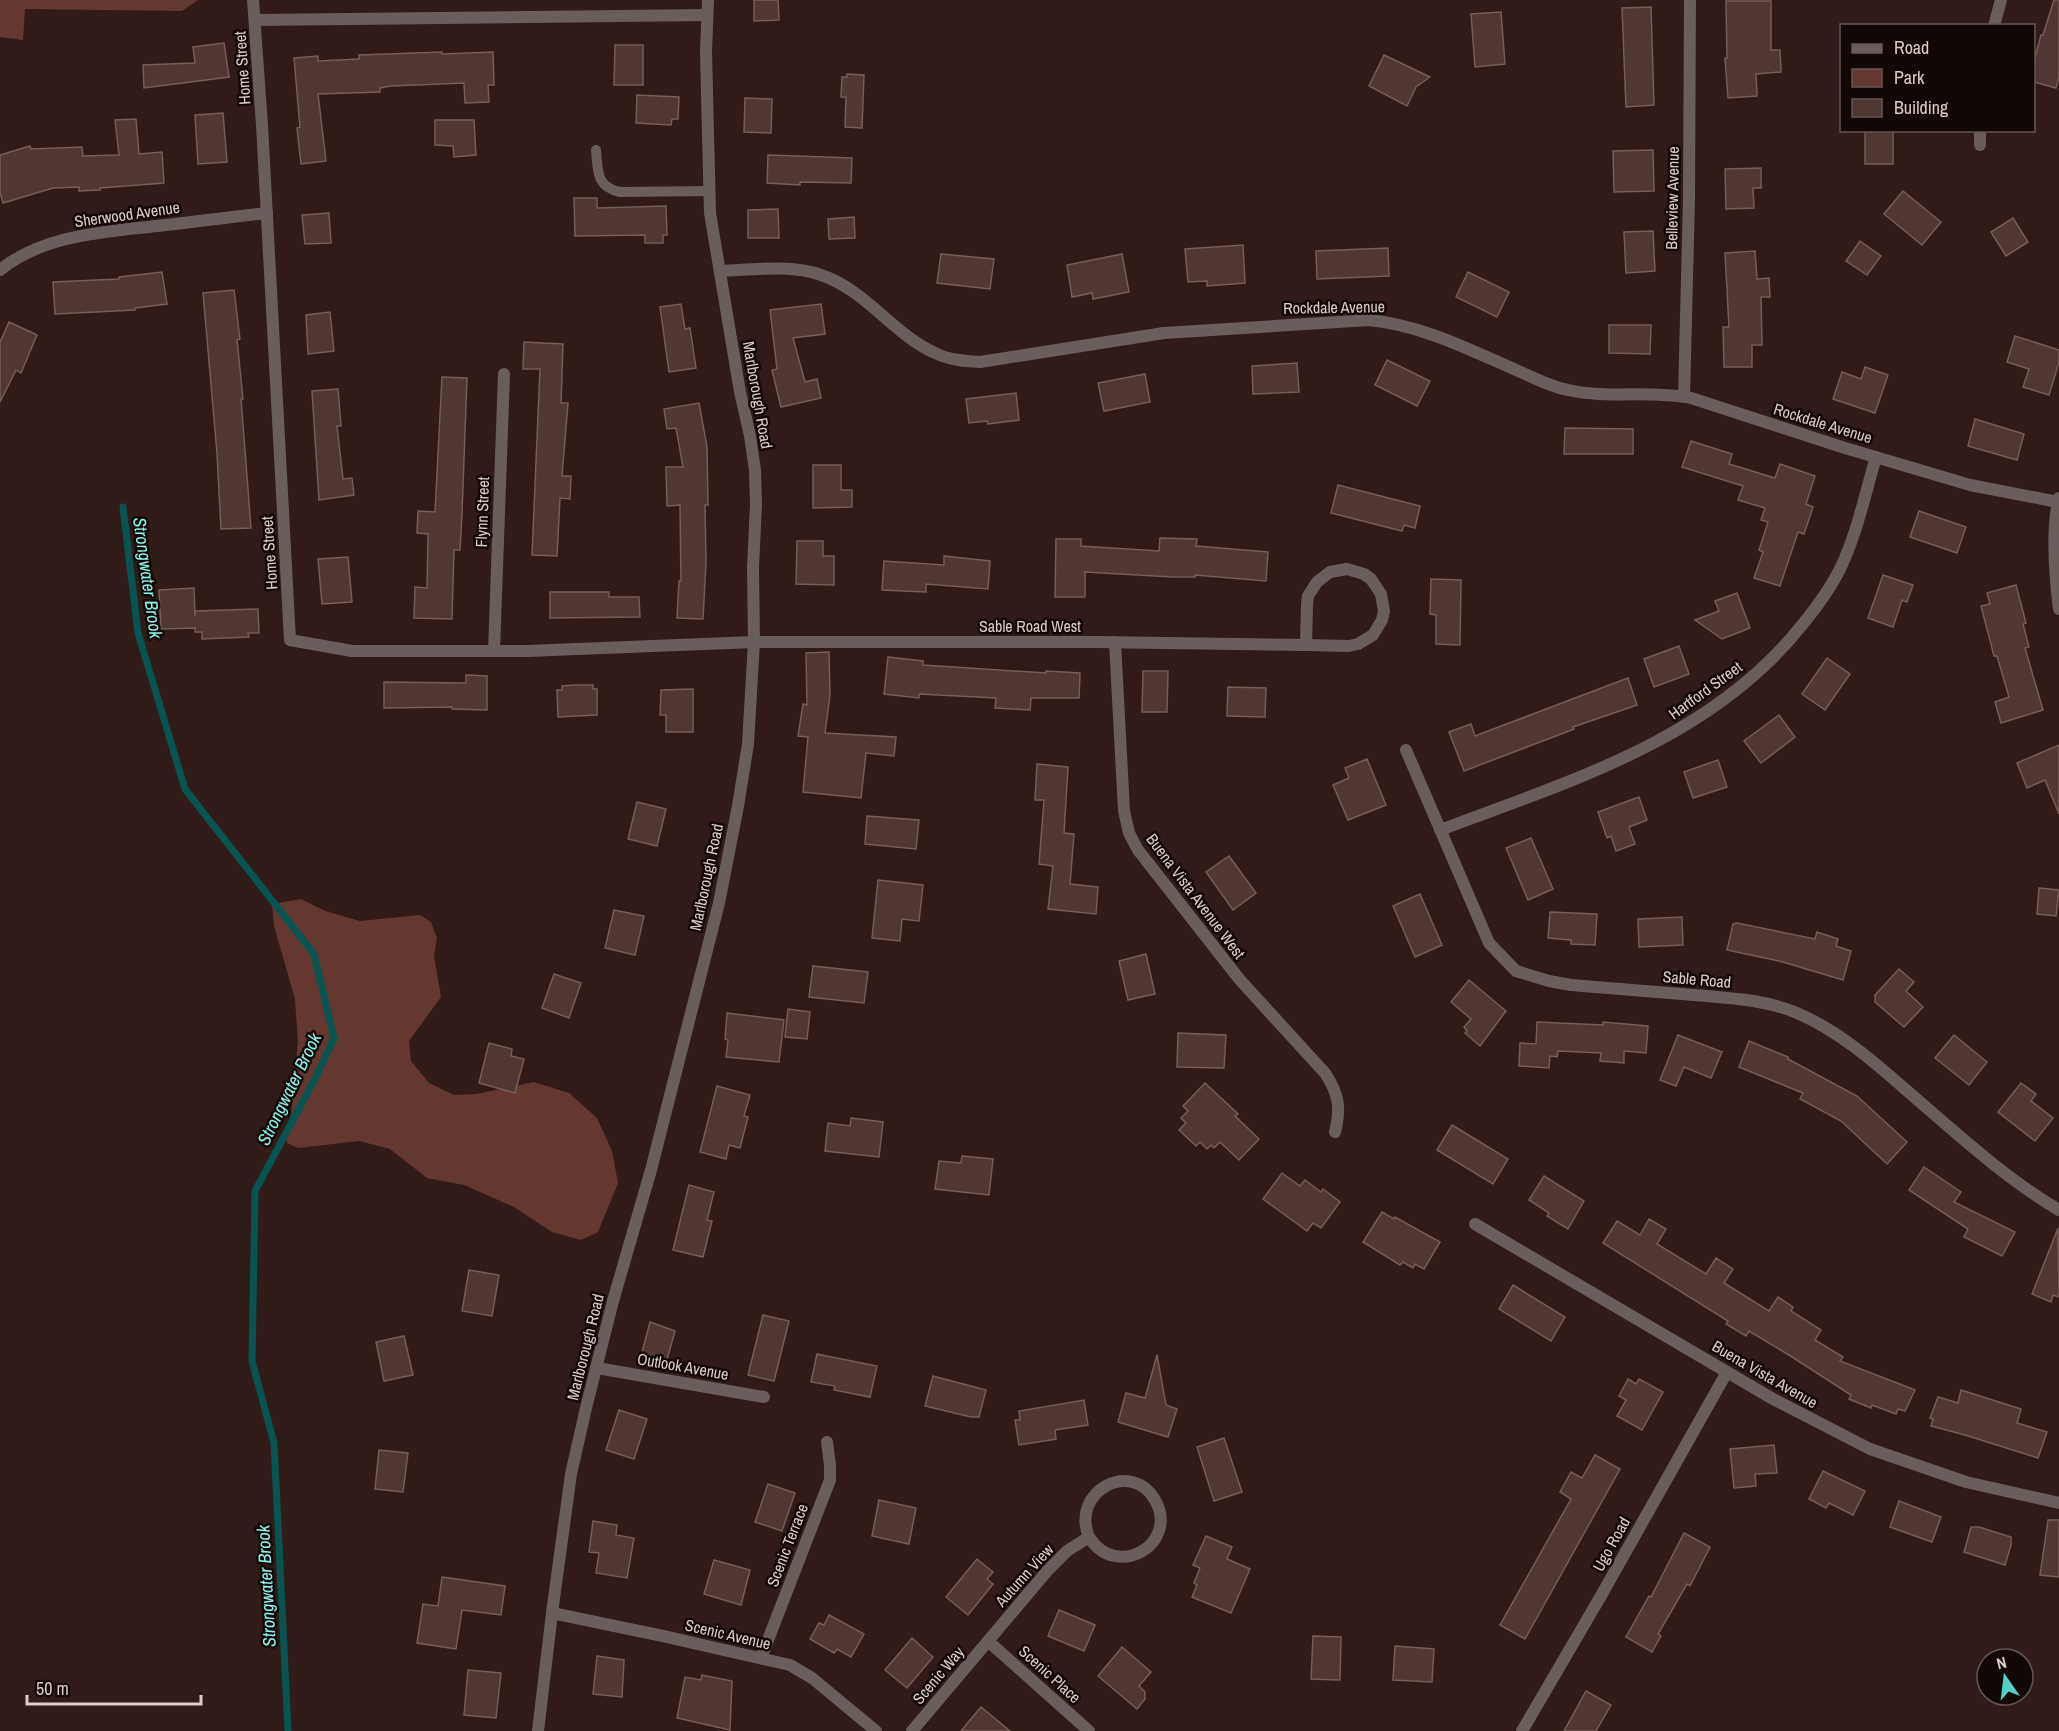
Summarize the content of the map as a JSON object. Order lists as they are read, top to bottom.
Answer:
{
  "streets": {
    "street": [
      "Home Street",
      "Belleview Avenue",
      "Sherwood Avenue",
      "Rockdale Avenue",
      "Marlborough Road",
      "Flynn Street",
      "Sable Road West",
      "Hartford Street",
      "Buena Vista Avenue West",
      "Sable Road",
      "Outlook Avenue",
      "Buena Vista Avenue",
      "Ugo Road",
      "Scenic Terrace",
      "Autumn View",
      "Scenic Avenue",
      "Scenic Place",
      "Scenic Way"
    ]
  },
  "crossings": [
    ["Home Street", "Sherwood Avenue"],
    ["Home Street", "Marlborough Road"],
    ["Home Street", "Flynn Street"],
    ["Home Street", "Sable Road West"],
    ["Belleview Avenue", "Rockdale Avenue"],
    ["Rockdale Avenue", "Marlborough Road"],
    ["Rockdale Avenue", "Hartford Street"],
    ["Marlborough Road", "Sable Road West"],
    ["Marlborough Road", "Outlook Avenue"],
    ["Marlborough Road", "Scenic Avenue"],
    ["Sable Road West", "Buena Vista Avenue West"],
    ["Hartford Street", "Sable Road"],
    ["Buena Vista Avenue", "Ugo Road"],
    ["Scenic Terrace", "Scenic Avenue"],
    ["Autumn View", "Scenic Place"],
    ["Autumn View", "Scenic Way"],
    ["Scenic Place", "Scenic Way"]
  ],
  "water": ["Strongwater Brook"],
  "legend": ["Road", "Park", "Building"],
  "scale_bar": "50 m",
  "north": "top"
}
